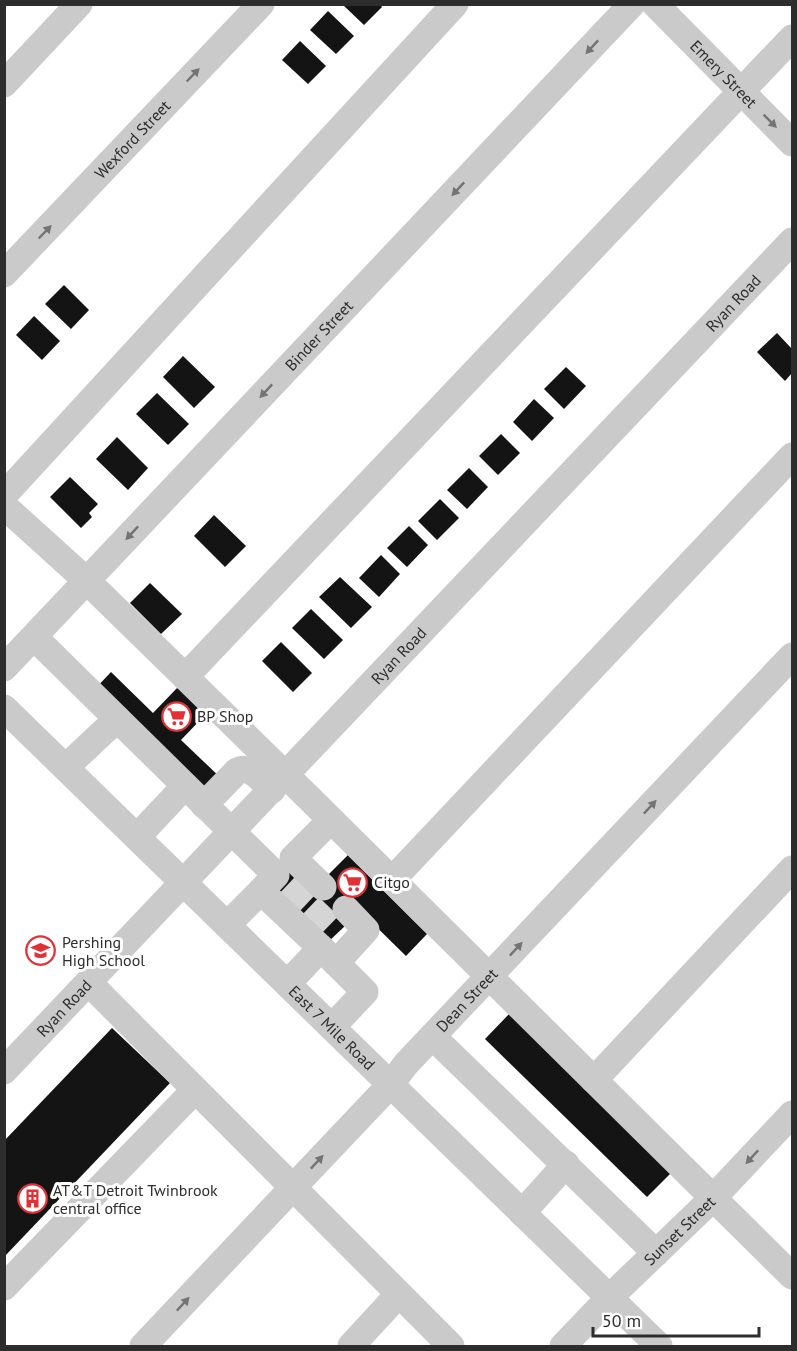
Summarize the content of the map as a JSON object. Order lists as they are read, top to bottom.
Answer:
{
  "streets": {
    "street": [
      "Emery Street",
      "Wexford Street",
      "Ryan Road",
      "Binder Street",
      "Dean Street",
      "East 7 Mile Road",
      "Sunset Street"
    ]
  },
  "crossings": [
    ["Ryan Road", "East 7 Mile Road"],
    ["Dean Street", "East 7 Mile Road"],
    ["East 7 Mile Road", "Sunset Street"]
  ],
  "one_way": ["Emery Street"],
  "places": {
    "supermarket": ["BP Shop", "Citgo"],
    "school or university": ["Pershing High School"],
    "building": ["AT&T Detroit Twinbrook central office"]
  },
  "scale_bar": "50 m"
}
